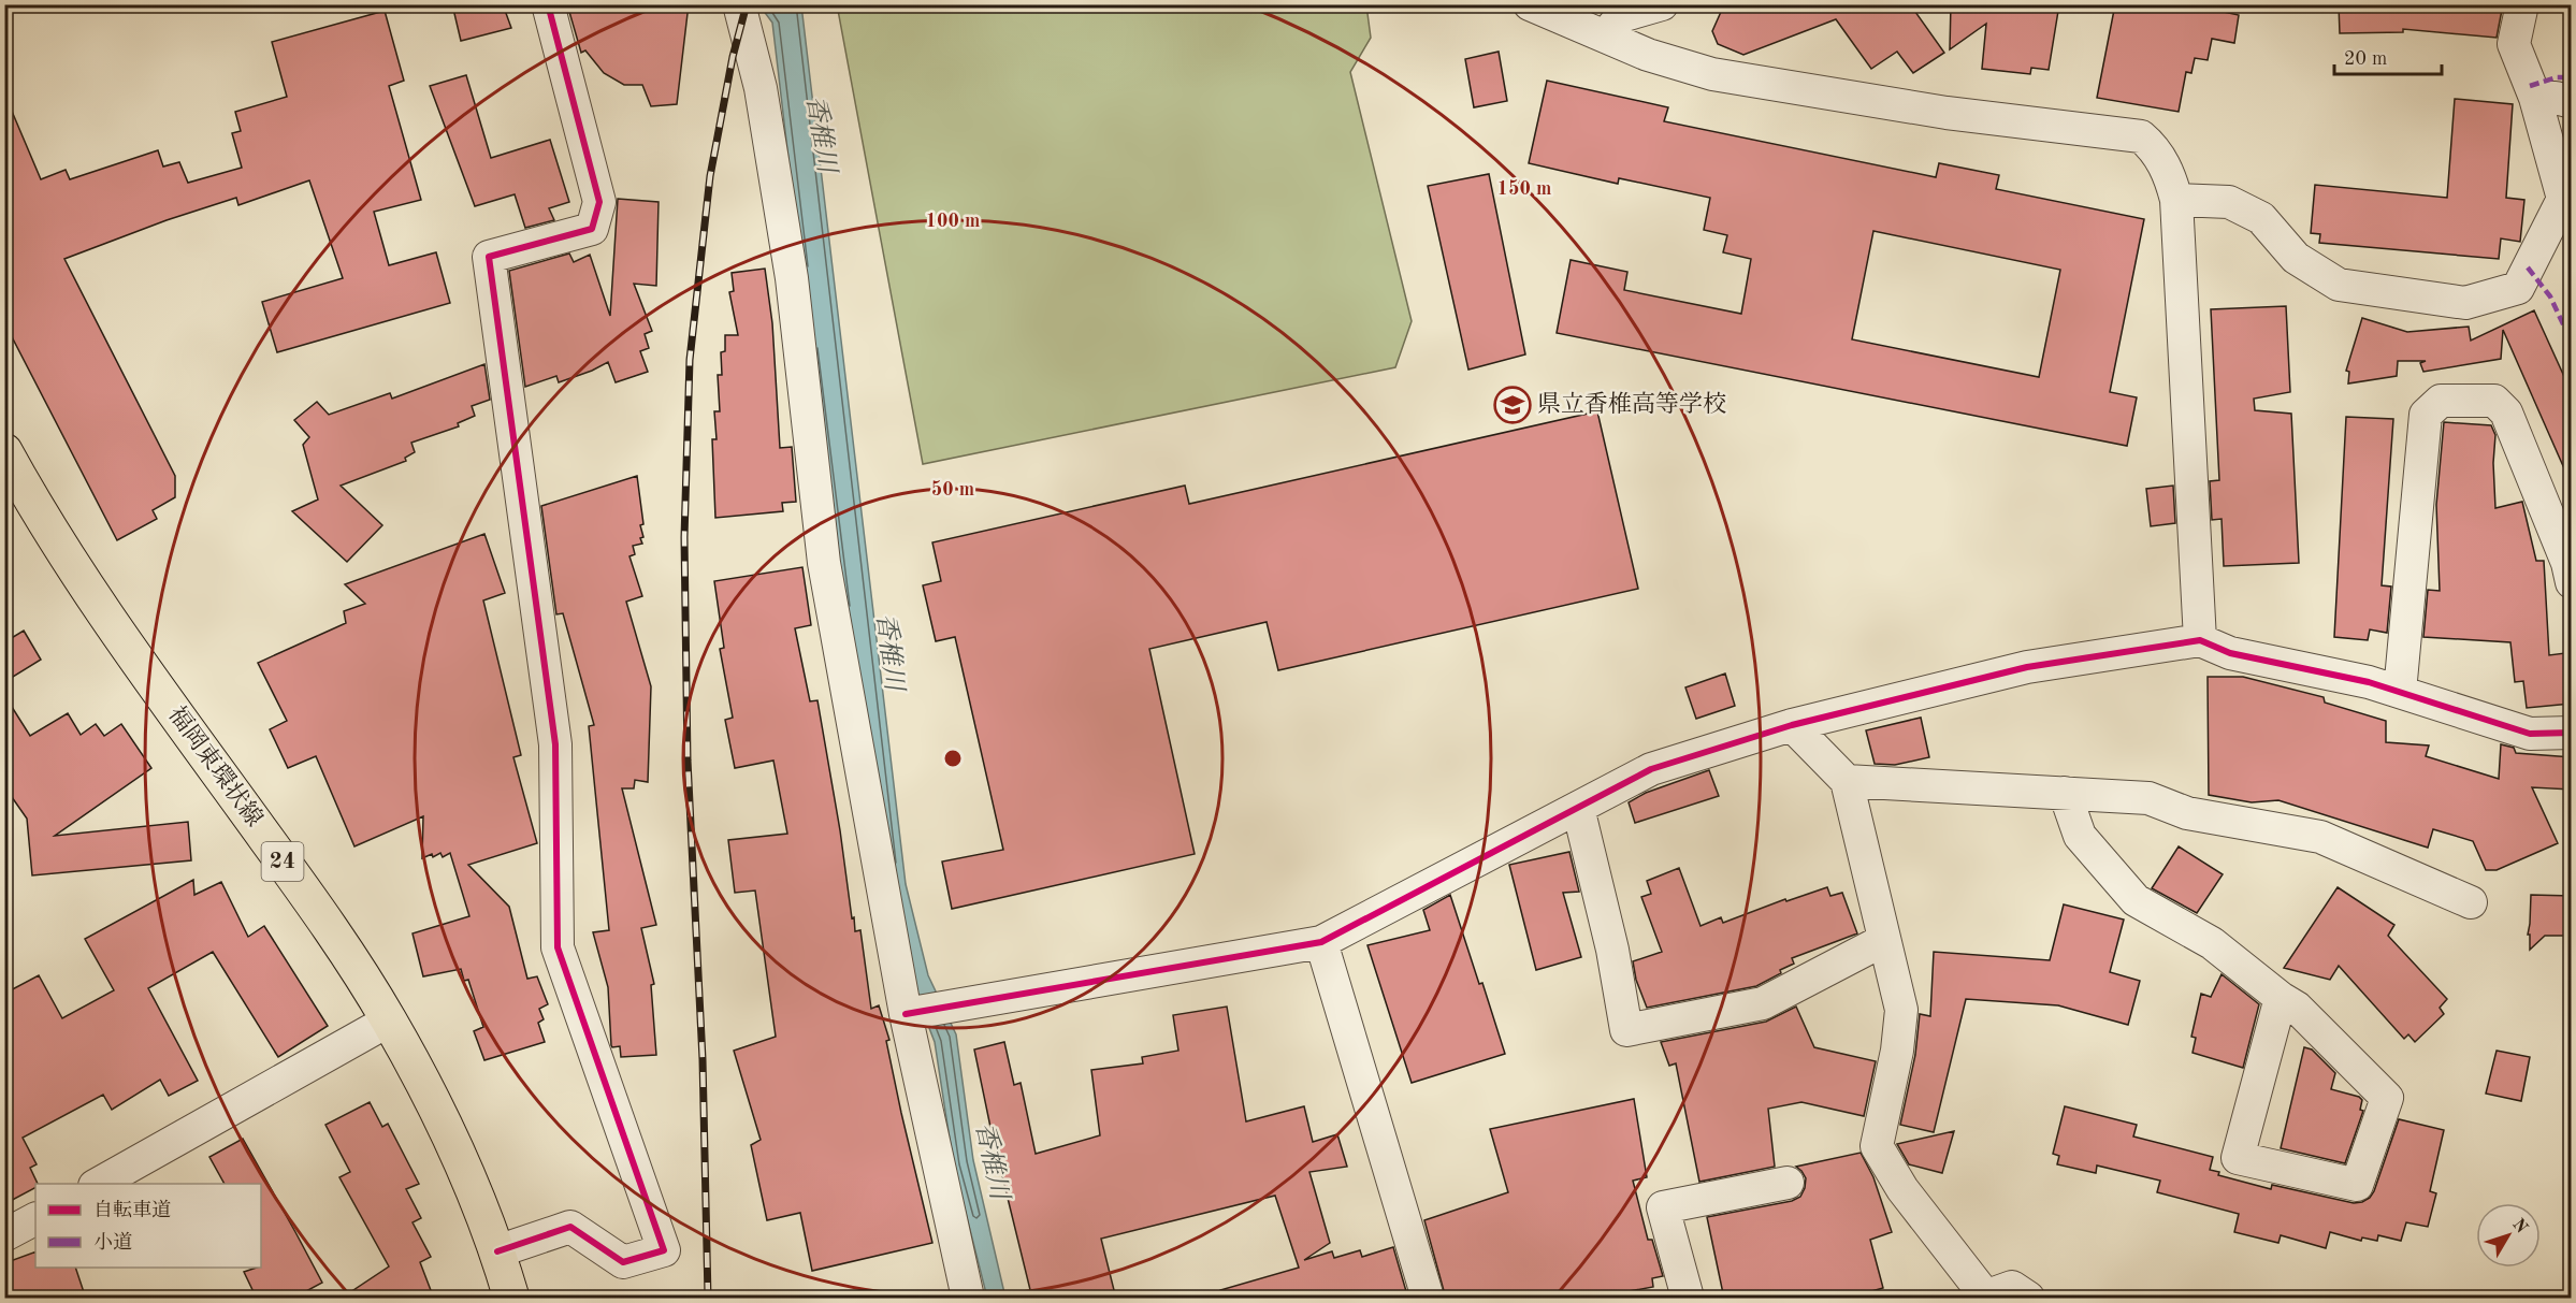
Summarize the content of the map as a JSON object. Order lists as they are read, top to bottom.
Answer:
{
  "streets": {
    "main road": ["福岡東環状線", "24"]
  },
  "water": ["香椎川"],
  "places": {
    "school or university": ["県立香椎高等学校"]
  },
  "legend": ["自転車道", "小道"],
  "scale_bar": "20 m",
  "north": "top right",
  "rings": ["150 m", "100 m", "50 m"]
}
